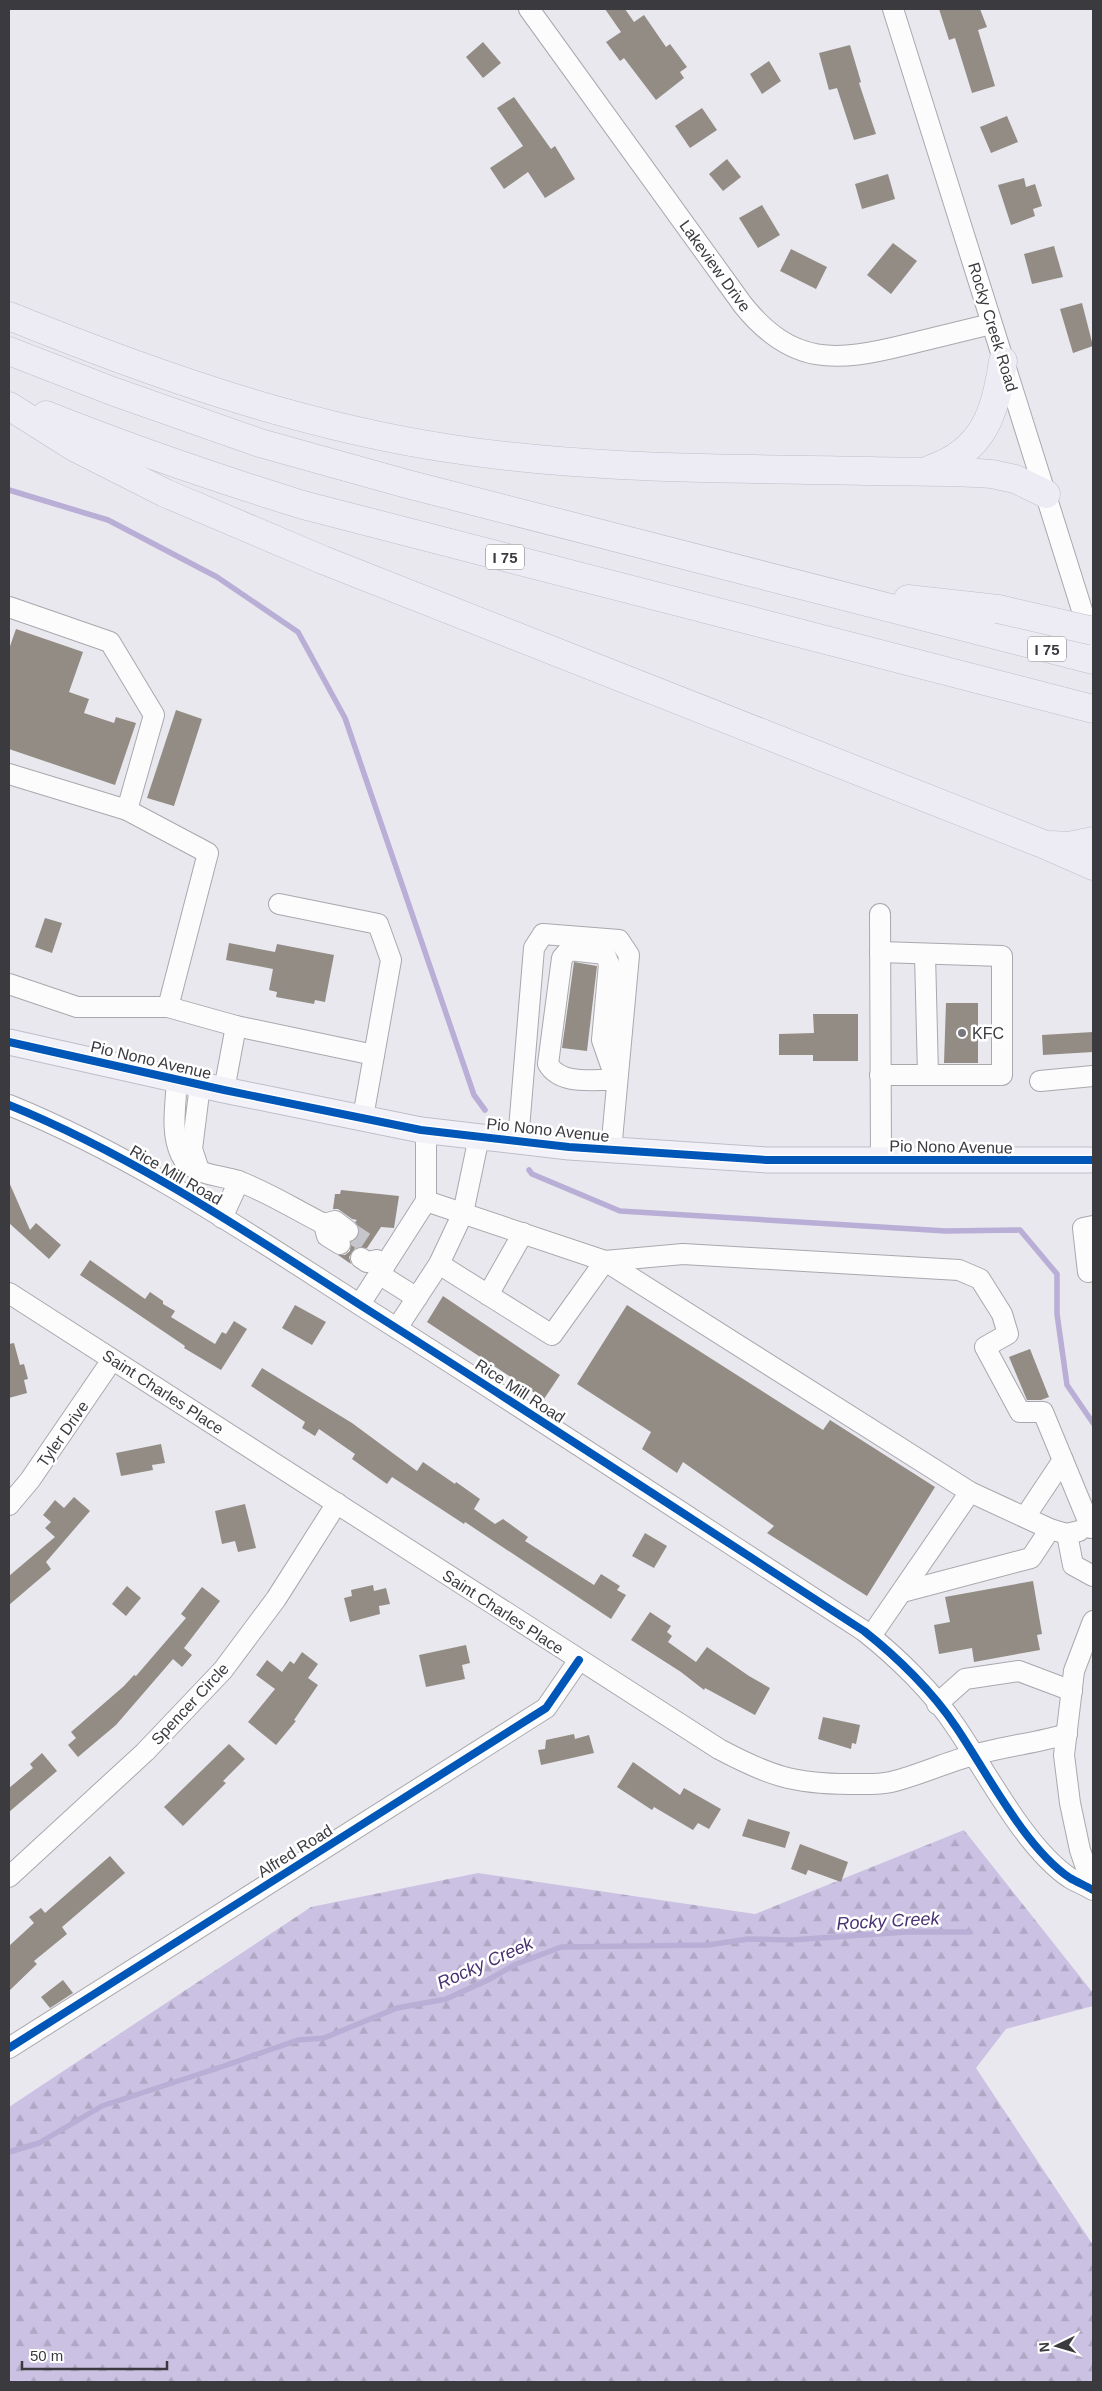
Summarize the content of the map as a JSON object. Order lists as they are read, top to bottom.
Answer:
{
  "streets": {
    "highway": ["I 75"],
    "main road": ["Pio Nono Avenue"],
    "street": [
      "Lakeview Drive",
      "Rocky Creek Road",
      "Rice Mill Road",
      "Saint Charles Place",
      "Tyler Drive",
      "Spencer Circle",
      "Alfred Road"
    ]
  },
  "crossings": [
    ["Lakeview Drive", "Rocky Creek Road"],
    ["Rice Mill Road", "Saint Charles Place"],
    ["Saint Charles Place", "Tyler Drive"],
    ["Saint Charles Place", "Spencer Circle"],
    ["Saint Charles Place", "Alfred Road"]
  ],
  "water": ["Rocky Creek"],
  "places": ["KFC"],
  "scale_bar": "50 m",
  "north": "left"
}
